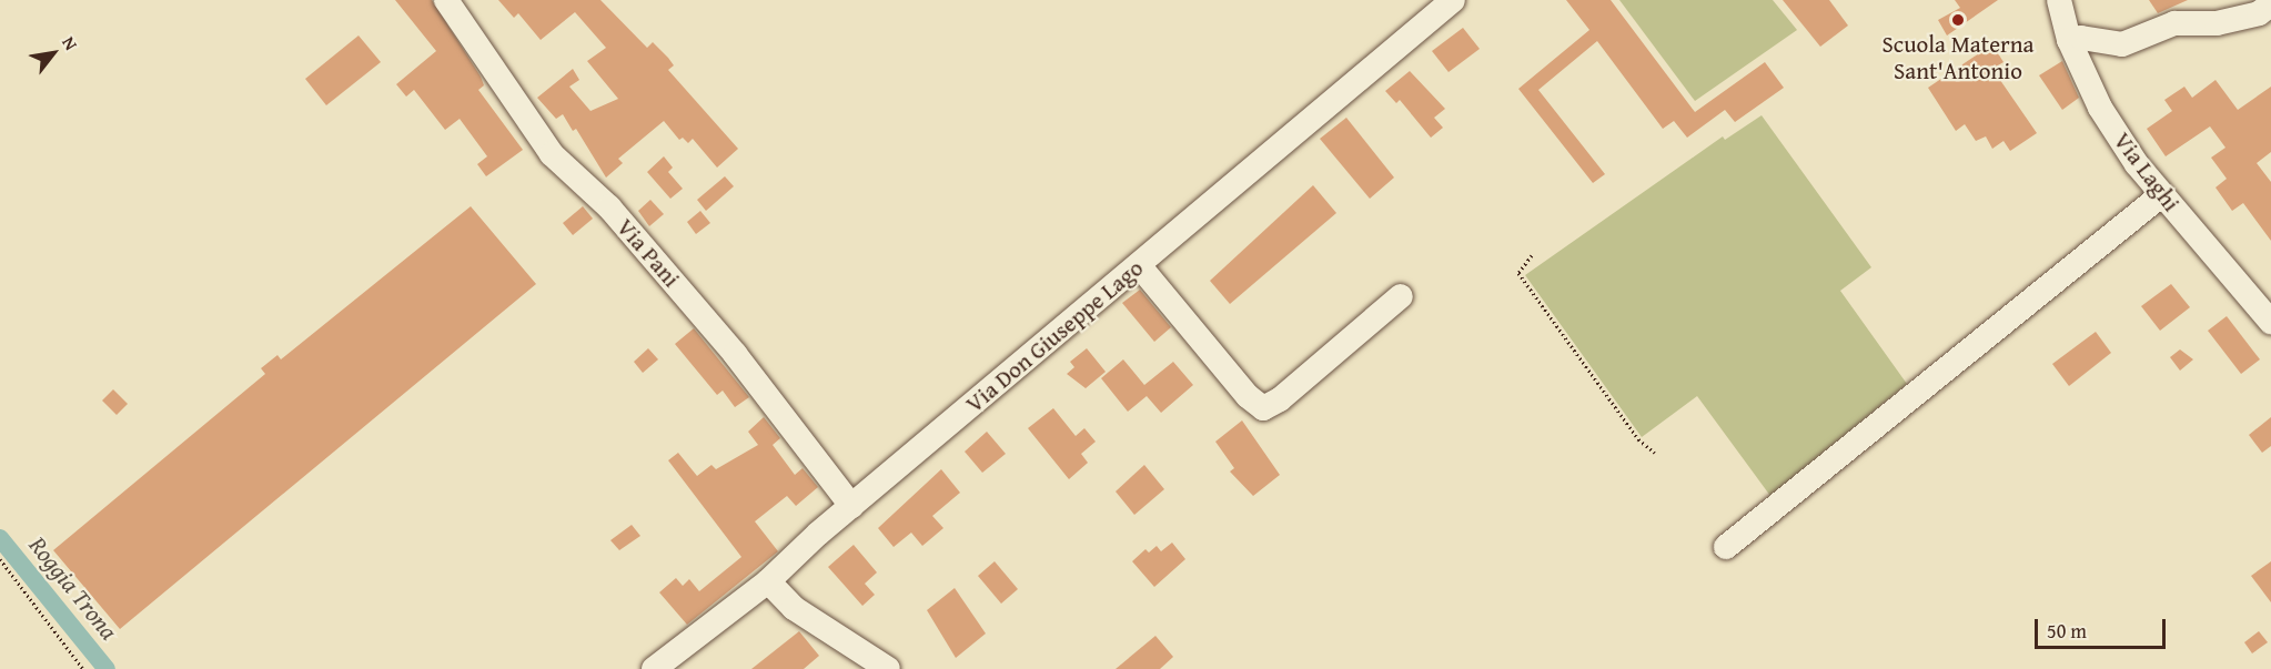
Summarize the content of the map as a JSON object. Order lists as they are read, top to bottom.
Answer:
{
  "streets": {
    "street": ["Via Laghi", "Via Pani", "Via Don Giuseppe Lago"]
  },
  "crossings": [
    ["Via Pani", "Via Don Giuseppe Lago"]
  ],
  "water": ["Roggia Trona"],
  "places": ["Scuola Materna Sant'Antonio"],
  "scale_bar": "50 m",
  "north": "top right"
}
